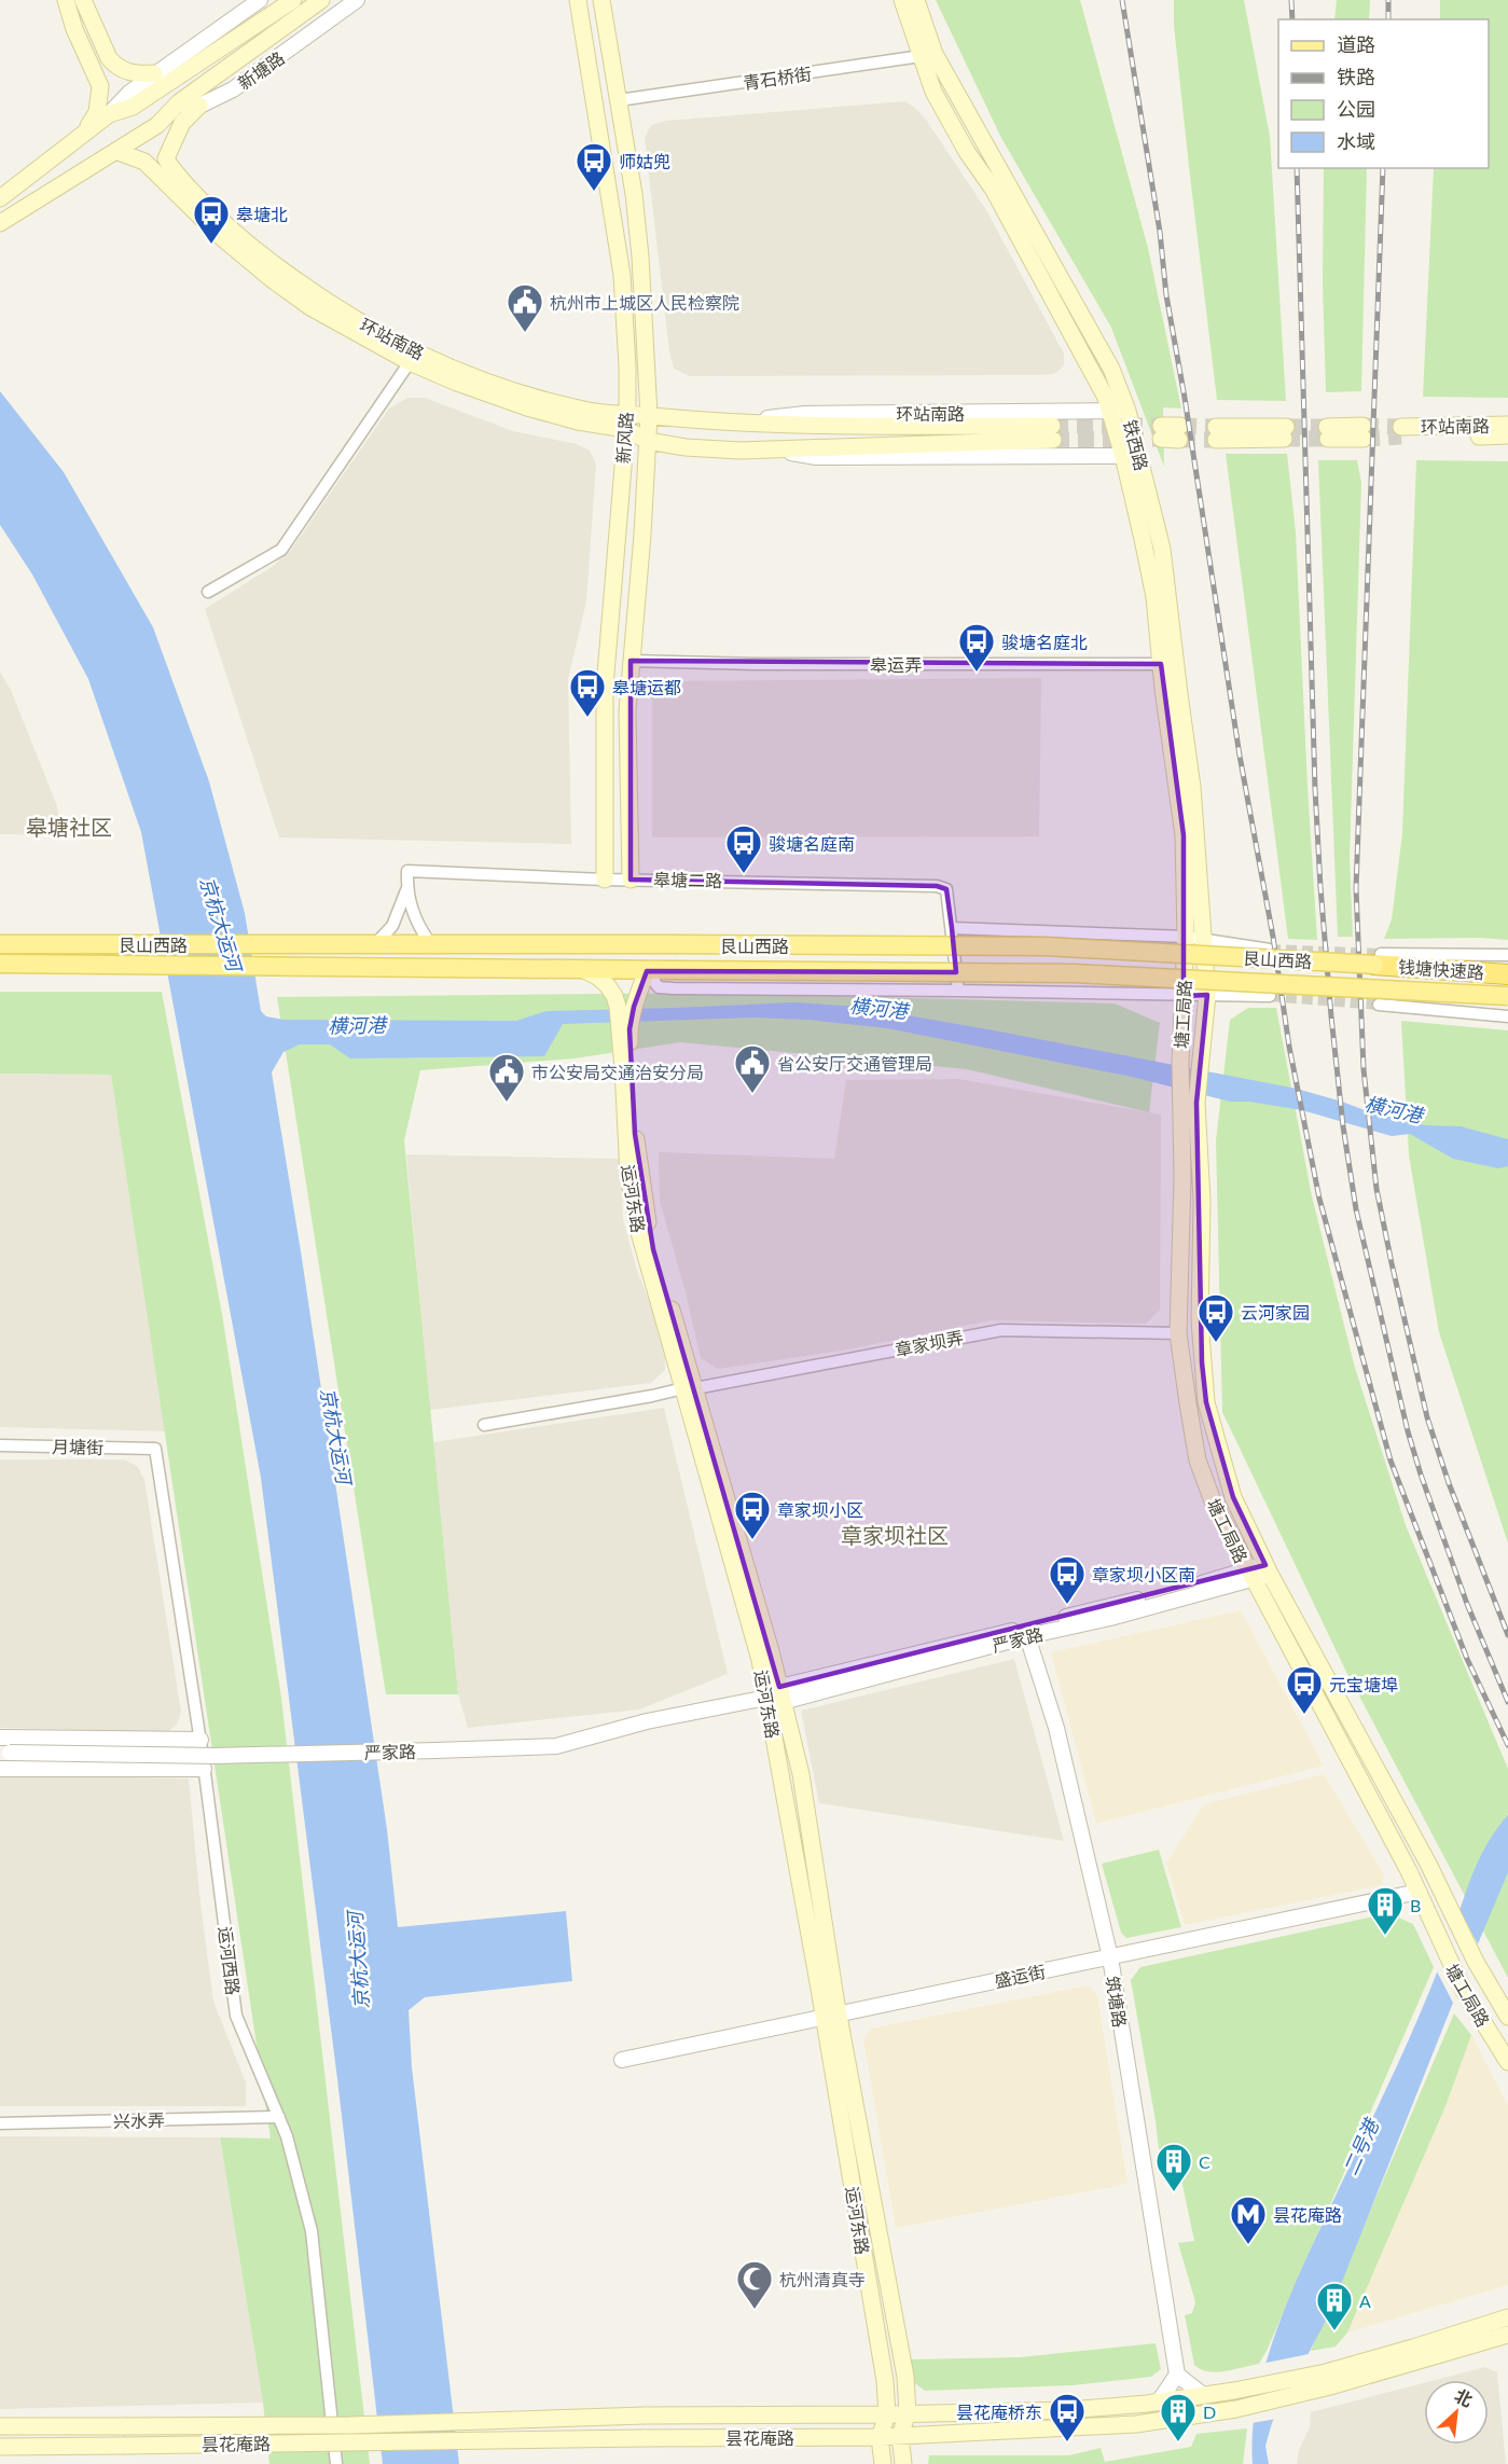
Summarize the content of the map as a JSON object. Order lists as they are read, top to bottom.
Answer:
{
  "streets": {
    "highway": ["钱塘快速路"],
    "main road": [
      "新塘路",
      "环站南路",
      "新风路",
      "铁西路",
      "艮山西路",
      "塘工局路",
      "运河东路",
      "昙花庵路"
    ],
    "street": [
      "青石桥街",
      "皋运弄",
      "皋塘二路",
      "章家坝弄",
      "月塘街",
      "严家路",
      "运河西路",
      "盛运街",
      "筑塘路",
      "兴水弄"
    ]
  },
  "crossings": [
    ["新塘路", "环站南路"],
    ["青石桥街", "新风路"],
    ["青石桥街", "铁西路"],
    ["环站南路", "新风路"],
    ["环站南路", "铁西路"],
    ["新风路", "皋运弄"],
    ["新风路", "皋塘二路"],
    ["铁西路", "皋运弄"],
    ["铁西路", "艮山西路"],
    ["铁西路", "塘工局路"],
    ["皋塘二路", "艮山西路"],
    ["艮山西路", "钱塘快速路"],
    ["艮山西路", "塘工局路"],
    ["艮山西路", "运河东路"],
    ["塘工局路", "章家坝弄"],
    ["塘工局路", "严家路"],
    ["塘工局路", "盛运街"],
    ["运河东路", "章家坝弄"],
    ["运河东路", "严家路"],
    ["运河东路", "盛运街"],
    ["运河东路", "昙花庵路"],
    ["月塘街", "运河西路"],
    ["严家路", "筑塘路"],
    ["运河西路", "兴水弄"],
    ["盛运街", "筑塘路"]
  ],
  "districts": ["皋塘社区", "章家坝社区"],
  "water": ["京杭大运河", "横河港", "二号港"],
  "places": {
    "bus stop": [
      "师姑兜",
      "皋塘北",
      "骏塘名庭北",
      "皋塘运都",
      "骏塘名庭南",
      "云河家园",
      "章家坝小区",
      "章家坝小区南",
      "元宝塘埠",
      "昙花庵桥东"
    ],
    "public building": ["杭州市上城区人民检察院", "省公安厅交通管理局", "市公安局交通治安分局"],
    "building": [
      "B",
      "C",
      "A",
      "D"
    ],
    "metro station": ["昙花庵路"],
    "mosque": ["杭州清真寺"]
  },
  "legend": [
    "道路",
    "铁路",
    "公园",
    "水域"
  ],
  "north": "top right"
}
